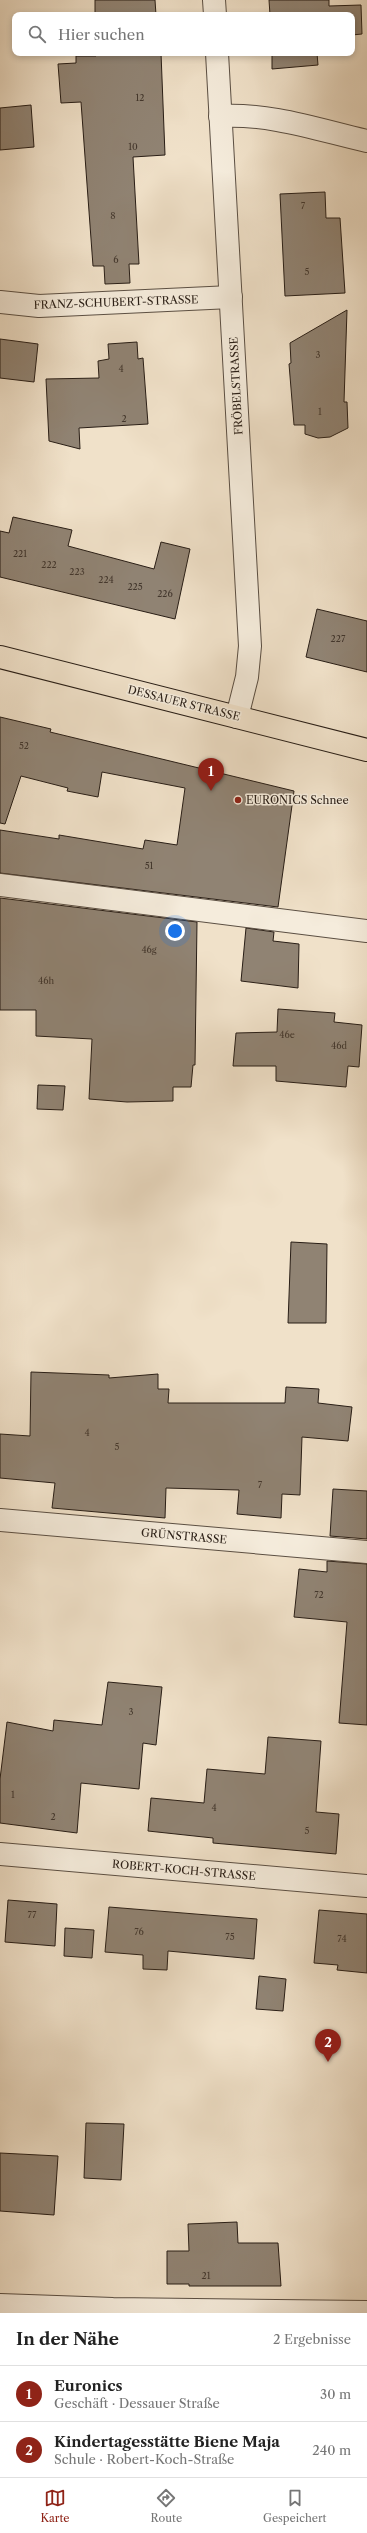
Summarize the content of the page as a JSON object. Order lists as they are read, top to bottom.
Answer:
{
  "streets": {
    "main road": ["DESSAUER STRASSE"],
    "street": [
      "FRANZ-SCHUBERT-STRASSE",
      "FRÖBELSTRASSE",
      "GRÜNSTRASSE",
      "ROBERT-KOCH-STRASSE"
    ]
  },
  "crossings": [
    ["FRANZ-SCHUBERT-STRASSE", "FRÖBELSTRASSE"],
    ["FRÖBELSTRASSE", "DESSAUER STRASSE"]
  ],
  "places": ["EURONICS Schnee"],
  "house_numbers": [
    "12",
    "10",
    "7",
    "8",
    "6",
    "5",
    "3",
    "4",
    "1",
    "2",
    "221",
    "222",
    "223",
    "224",
    "225",
    "226",
    "227",
    "52",
    "51",
    "46g",
    "46h",
    "46e",
    "46d",
    "4",
    "5",
    "7",
    "72",
    "3",
    "1",
    "4",
    "2",
    "5",
    "77",
    "76",
    "75",
    "74",
    "21"
  ],
  "page": {
    "search": "Hier suchen",
    "pins": ["1", "2"],
    "heading": ["In der Nähe", "2 Ergebnisse"],
    "list": [
      {
        "mark": "1",
        "name": "Euronics",
        "note": "Geschäft · Dessauer Straße",
        "value": "30 m"
      },
      {
        "mark": "2",
        "name": "Kindertagesstätte Biene Maja",
        "note": "Schule · Robert-Koch-Straße",
        "value": "240 m"
      }
    ],
    "nav": ["Karte", "Route", "Gespeichert"]
  }
}
